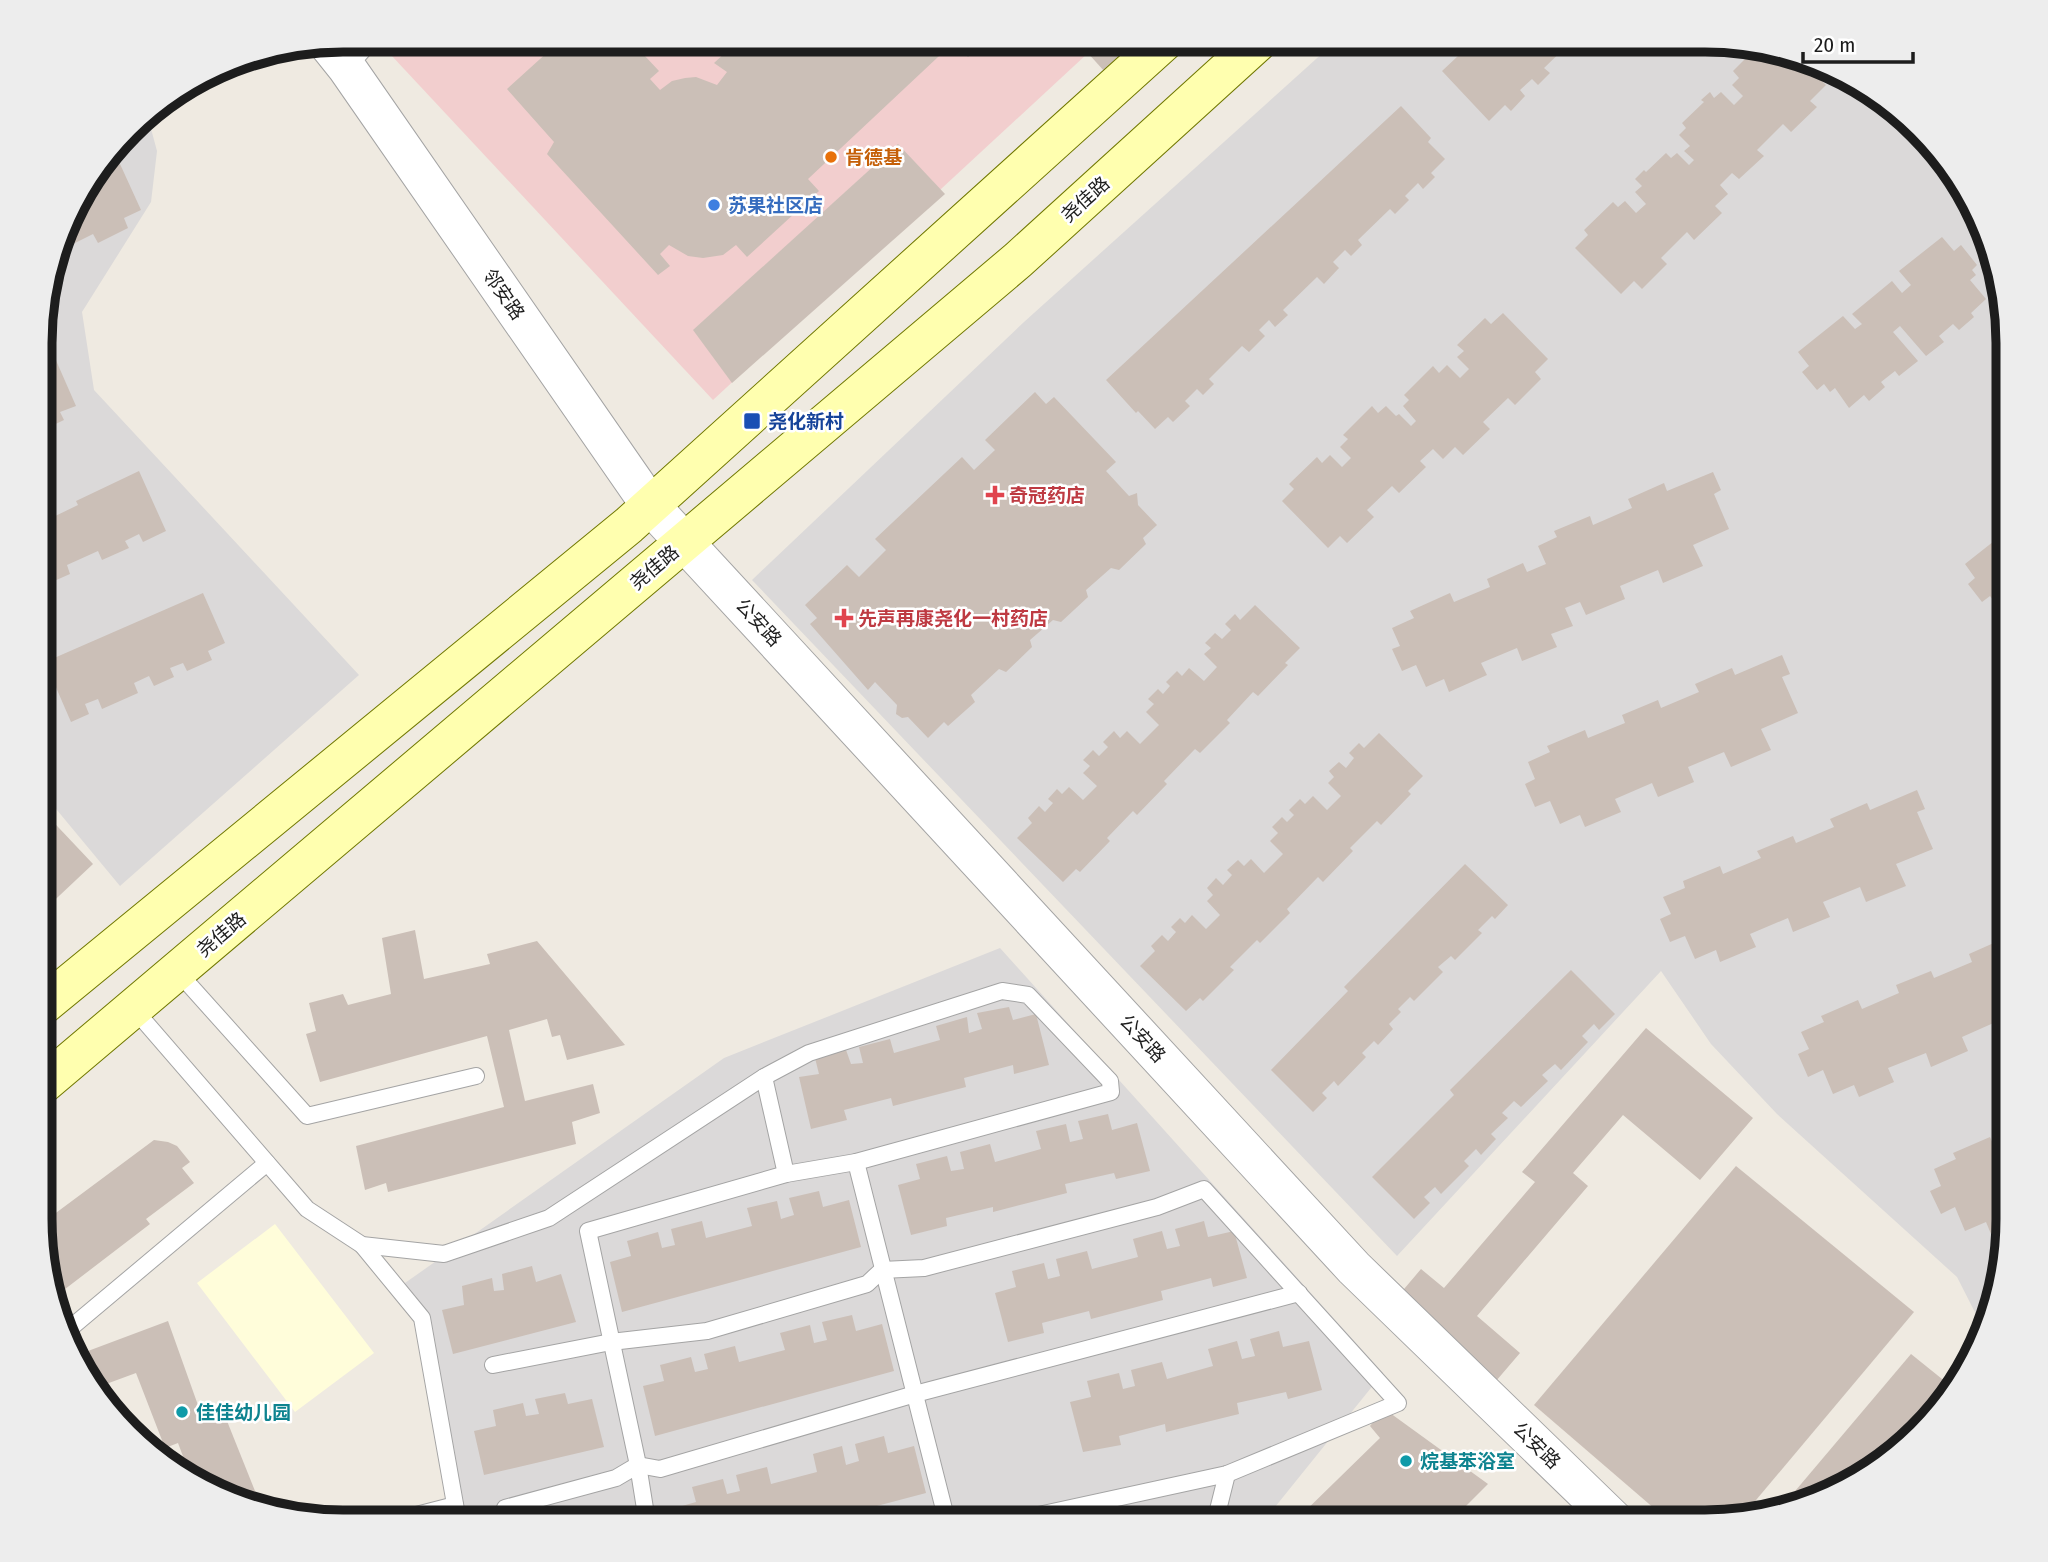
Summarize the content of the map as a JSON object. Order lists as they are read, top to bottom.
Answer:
{
  "streets": {
    "main road": ["尧佳路"],
    "street": ["邻安路", "公安路"]
  },
  "crossings": [
    ["尧佳路", "邻安路"],
    ["尧佳路", "公安路"],
    ["邻安路", "公安路"]
  ],
  "places": {
    "other": [
      "肯德基",
      "苏果社区店",
      "佳佳幼儿园",
      "烷基苯浴室"
    ],
    "transit": ["尧化新村"],
    "health": ["奇冠药店", "先声再康尧化一村药店"]
  },
  "scale_bar": "20 m"
}
